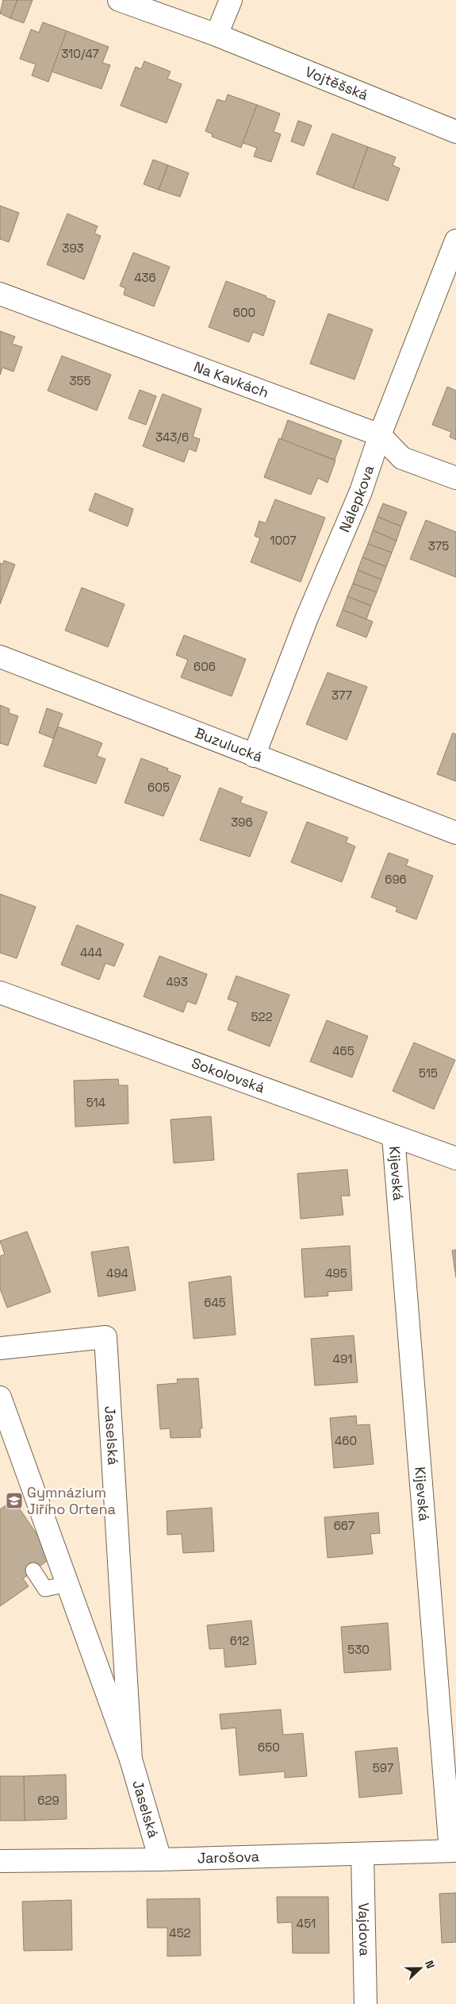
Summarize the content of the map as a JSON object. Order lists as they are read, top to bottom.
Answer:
{
  "streets": {
    "street": [
      "Vojtěšská",
      "Na Kavkách",
      "Nálepkova",
      "Buzulucká",
      "Sokolovská",
      "Kijevská",
      "Jaselská",
      "Jarošova",
      "Vajdova"
    ]
  },
  "crossings": [
    ["Na Kavkách", "Nálepkova"],
    ["Nálepkova", "Buzulucká"],
    ["Sokolovská", "Kijevská"],
    ["Kijevská", "Jarošova"],
    ["Jaselská", "Jarošova"],
    ["Jarošova", "Vajdova"]
  ],
  "places": {
    "school or university": ["Gymnázium Jiřího Ortena"]
  },
  "house_numbers": [
    "310/47",
    "393",
    "436",
    "600",
    "355",
    "343/6",
    "1007",
    "375",
    "606",
    "377",
    "605",
    "396",
    "696",
    "444",
    "493",
    "522",
    "465",
    "515",
    "514",
    "494",
    "495",
    "645",
    "491",
    "460",
    "667",
    "612",
    "530",
    "650",
    "597",
    "629",
    "451",
    "452"
  ],
  "north": "right"
}
